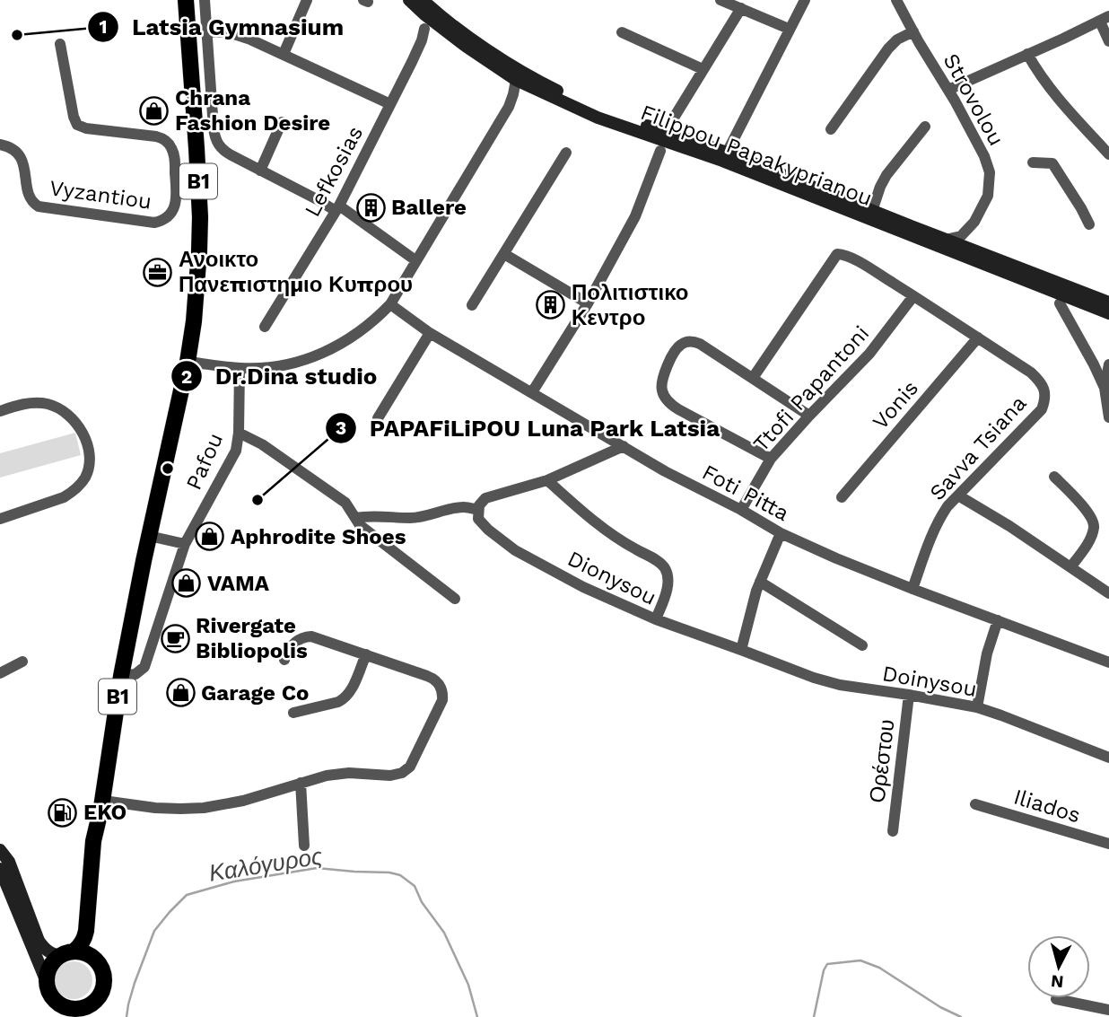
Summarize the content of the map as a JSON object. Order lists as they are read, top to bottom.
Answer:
{
  "streets": {
    "main road": ["Filippou Papakyprianou", "B1"],
    "street": [
      "Strovolou",
      "Lefkosias",
      "Vyzantiou",
      "Ttofi Papantoni",
      "Vonis",
      "Savva Tsiana",
      "Pafou",
      "Foti Pitta",
      "Dionysou",
      "Doinysou",
      "Ορέστου",
      "Iliados"
    ]
  },
  "crossings": [
    ["Strovolou", "Filippou Papakyprianou"],
    ["Filippou Papakyprianou", "Lefkosias"],
    ["B1", "Pafou"],
    ["Ttofi Papantoni", "Savva Tsiana"],
    ["Ttofi Papantoni", "Foti Pitta"],
    ["Vonis", "Savva Tsiana"],
    ["Savva Tsiana", "Foti Pitta"],
    ["Dionysou", "Doinysou"],
    ["Doinysou", "Ορέστου"]
  ],
  "water": ["Καλόγυρος"],
  "places": {
    "other": ["Latsia Gymnasium", "Dr.Dina studio", "PAPAFiLiPOU Luna Park Latsia"],
    "shop": [
      "Chrana Fashion Desire",
      "Aphrodite Shoes",
      "VAMA",
      "Garage Co"
    ],
    "building": ["Ballere", "Πολιτιστικο Κεντρο"],
    "office": ["Ανοικτο Πανεπιστημιο Κυπρου"],
    "cafe": ["Rivergate Bibliopolis"],
    "fuel station": ["EKO"]
  },
  "north": "bottom"
}
